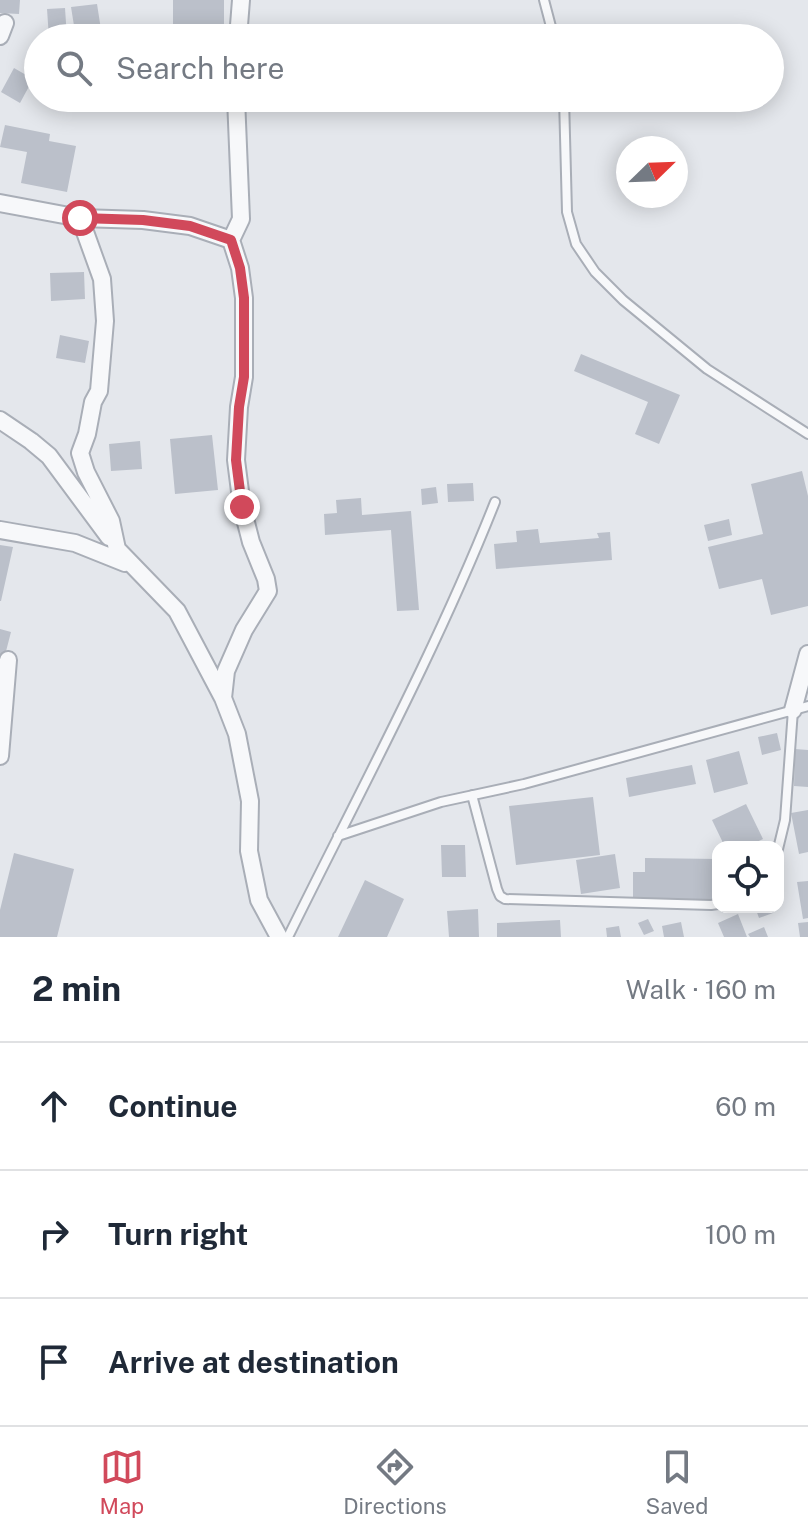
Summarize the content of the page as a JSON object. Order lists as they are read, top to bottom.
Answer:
{
  "north": "top right",
  "page": {
    "search": "Search here",
    "heading": ["2 min", "Walk · 160 m"],
    "list": [
      ["Continue", "60 m"],
      ["Turn right", "100 m"],
      "Arrive at destination"
    ],
    "nav": ["Map", "Directions", "Saved"]
  }
}
